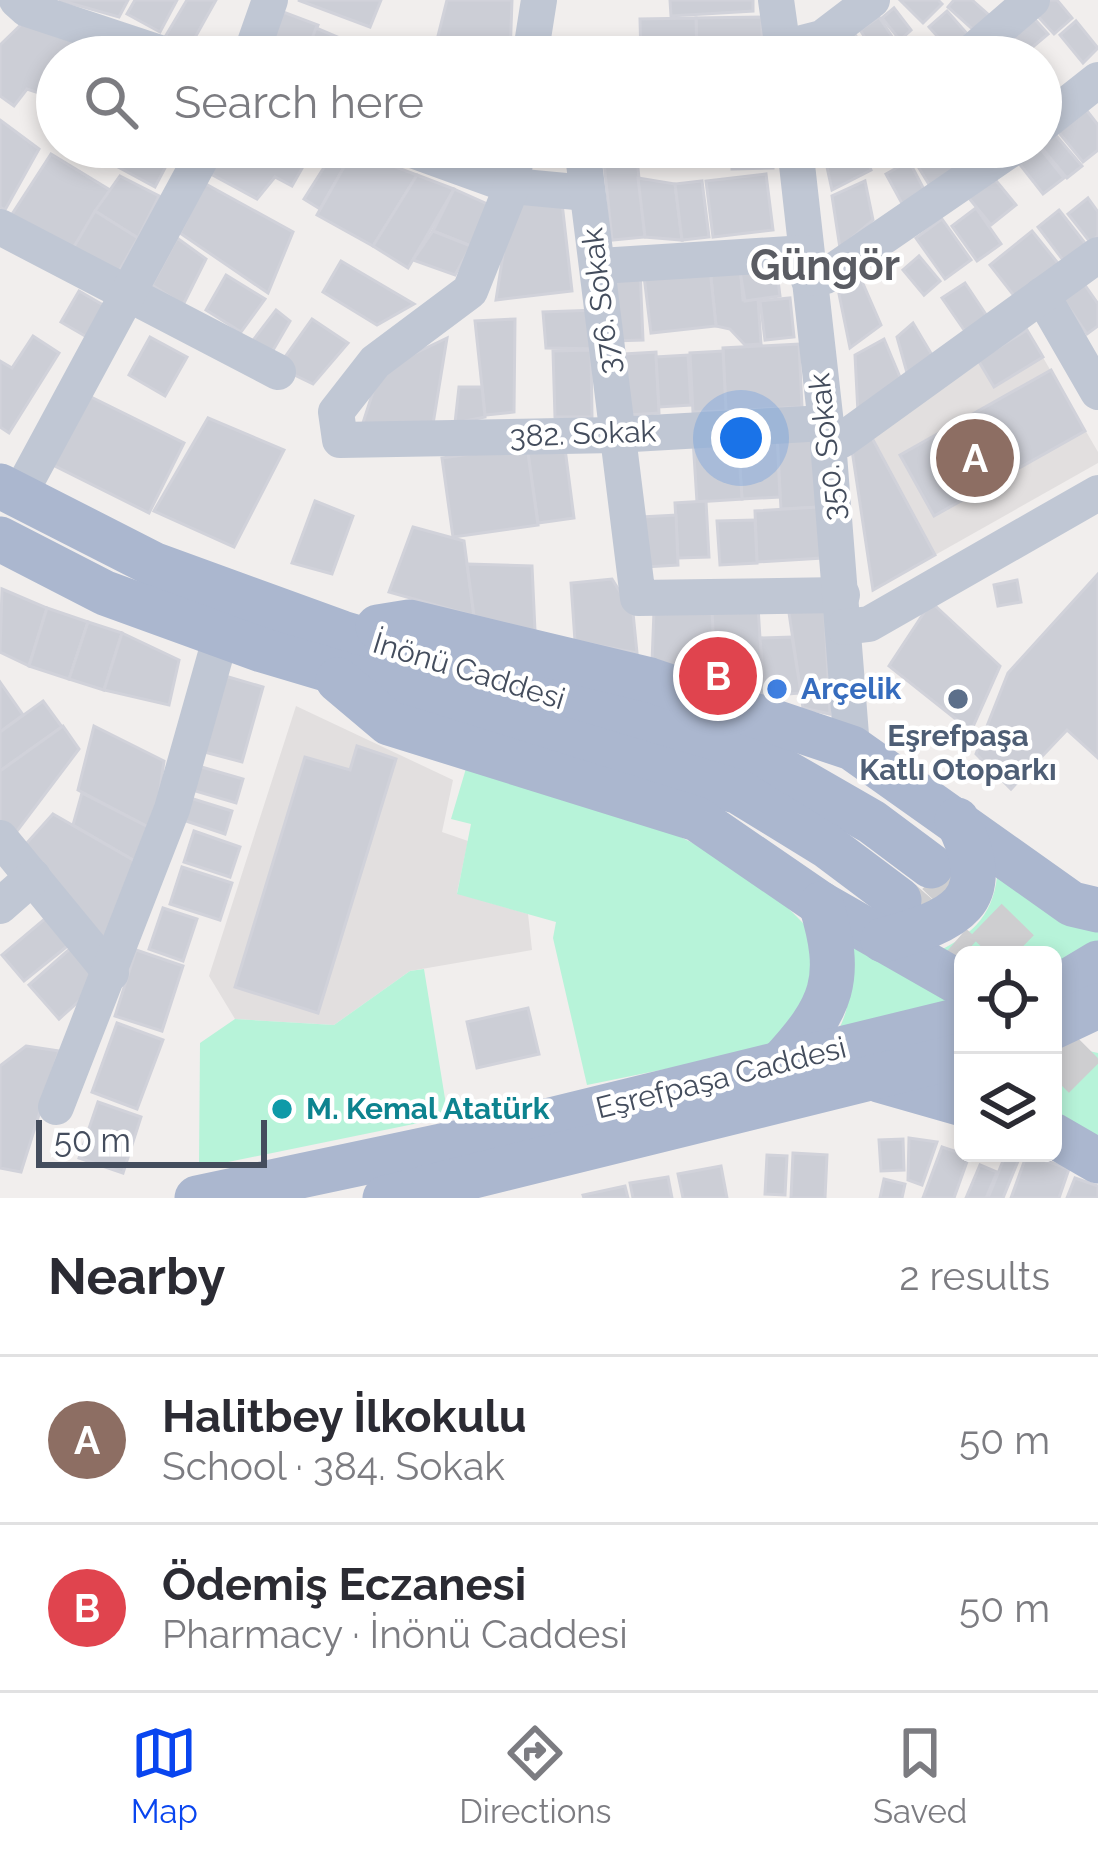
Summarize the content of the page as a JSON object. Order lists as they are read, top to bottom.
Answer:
{
  "streets": {
    "main road": ["İnönü Caddesi", "Eşrefpaşa Caddesi"],
    "street": ["376. Sokak", "382. Sokak", "350. Sokak"]
  },
  "crossings": [
    ["376. Sokak", "382. Sokak"],
    ["376. Sokak", "350. Sokak"],
    ["382. Sokak", "350. Sokak"]
  ],
  "districts": ["Güngör"],
  "places": ["Arçelik", "Eşrefpaşa Katlı Otoparkı", "M. Kemal Atatürk"],
  "scale_bar": "50 m",
  "page": {
    "search": "Search here",
    "pins": ["A", "B"],
    "scale": "50 m",
    "heading": ["Nearby", "2 results"],
    "list": [
      {
        "mark": "A",
        "name": "Halitbey İlkokulu",
        "note": "School · 384. Sokak",
        "value": "50 m"
      },
      {
        "mark": "B",
        "name": "Ödemiş Eczanesi",
        "note": "Pharmacy · İnönü Caddesi",
        "value": "50 m"
      }
    ],
    "nav": ["Map", "Directions", "Saved"]
  }
}
